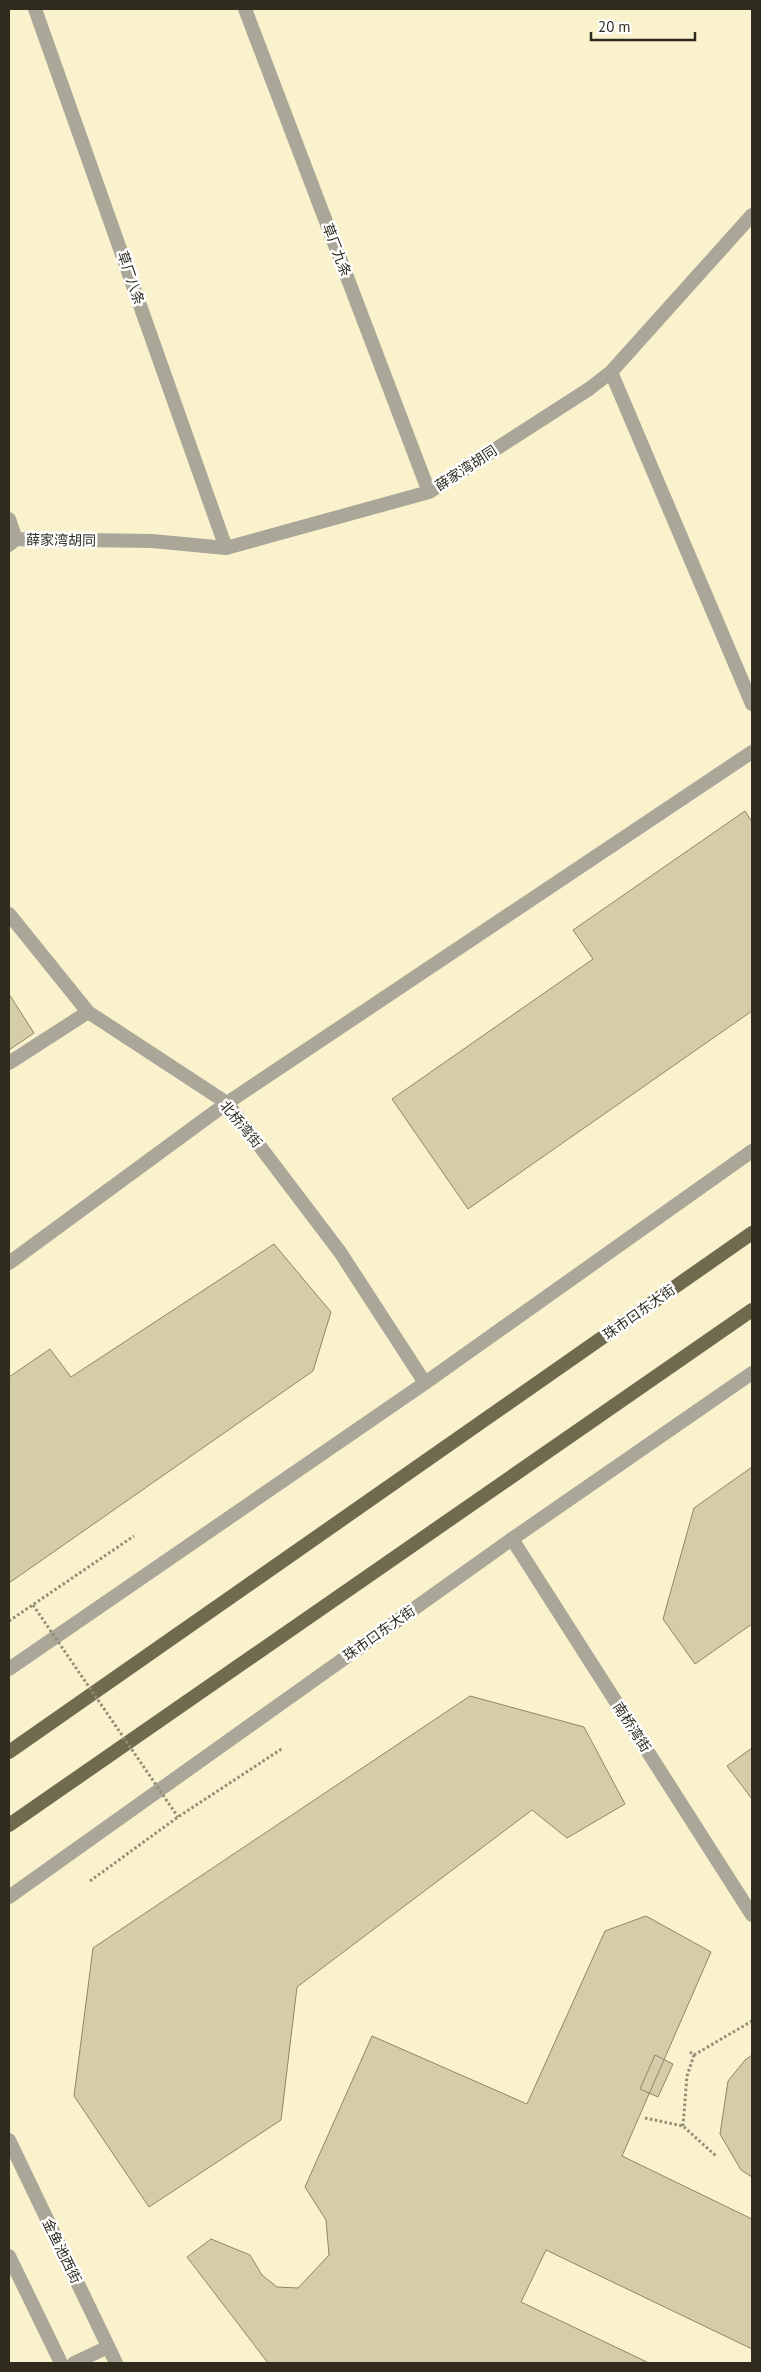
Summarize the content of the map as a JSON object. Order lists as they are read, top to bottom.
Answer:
{
  "streets": {
    "main road": ["珠市口东大街"],
    "street": [
      "草厂九条",
      "草厂八条",
      "薛家湾胡同",
      "北桥湾街",
      "南桥湾街",
      "金鱼池西街"
    ]
  },
  "crossings": [
    ["草厂九条", "薛家湾胡同"],
    ["草厂八条", "薛家湾胡同"],
    ["珠市口东大街", "南桥湾街"]
  ],
  "scale_bar": "20 m"
}
